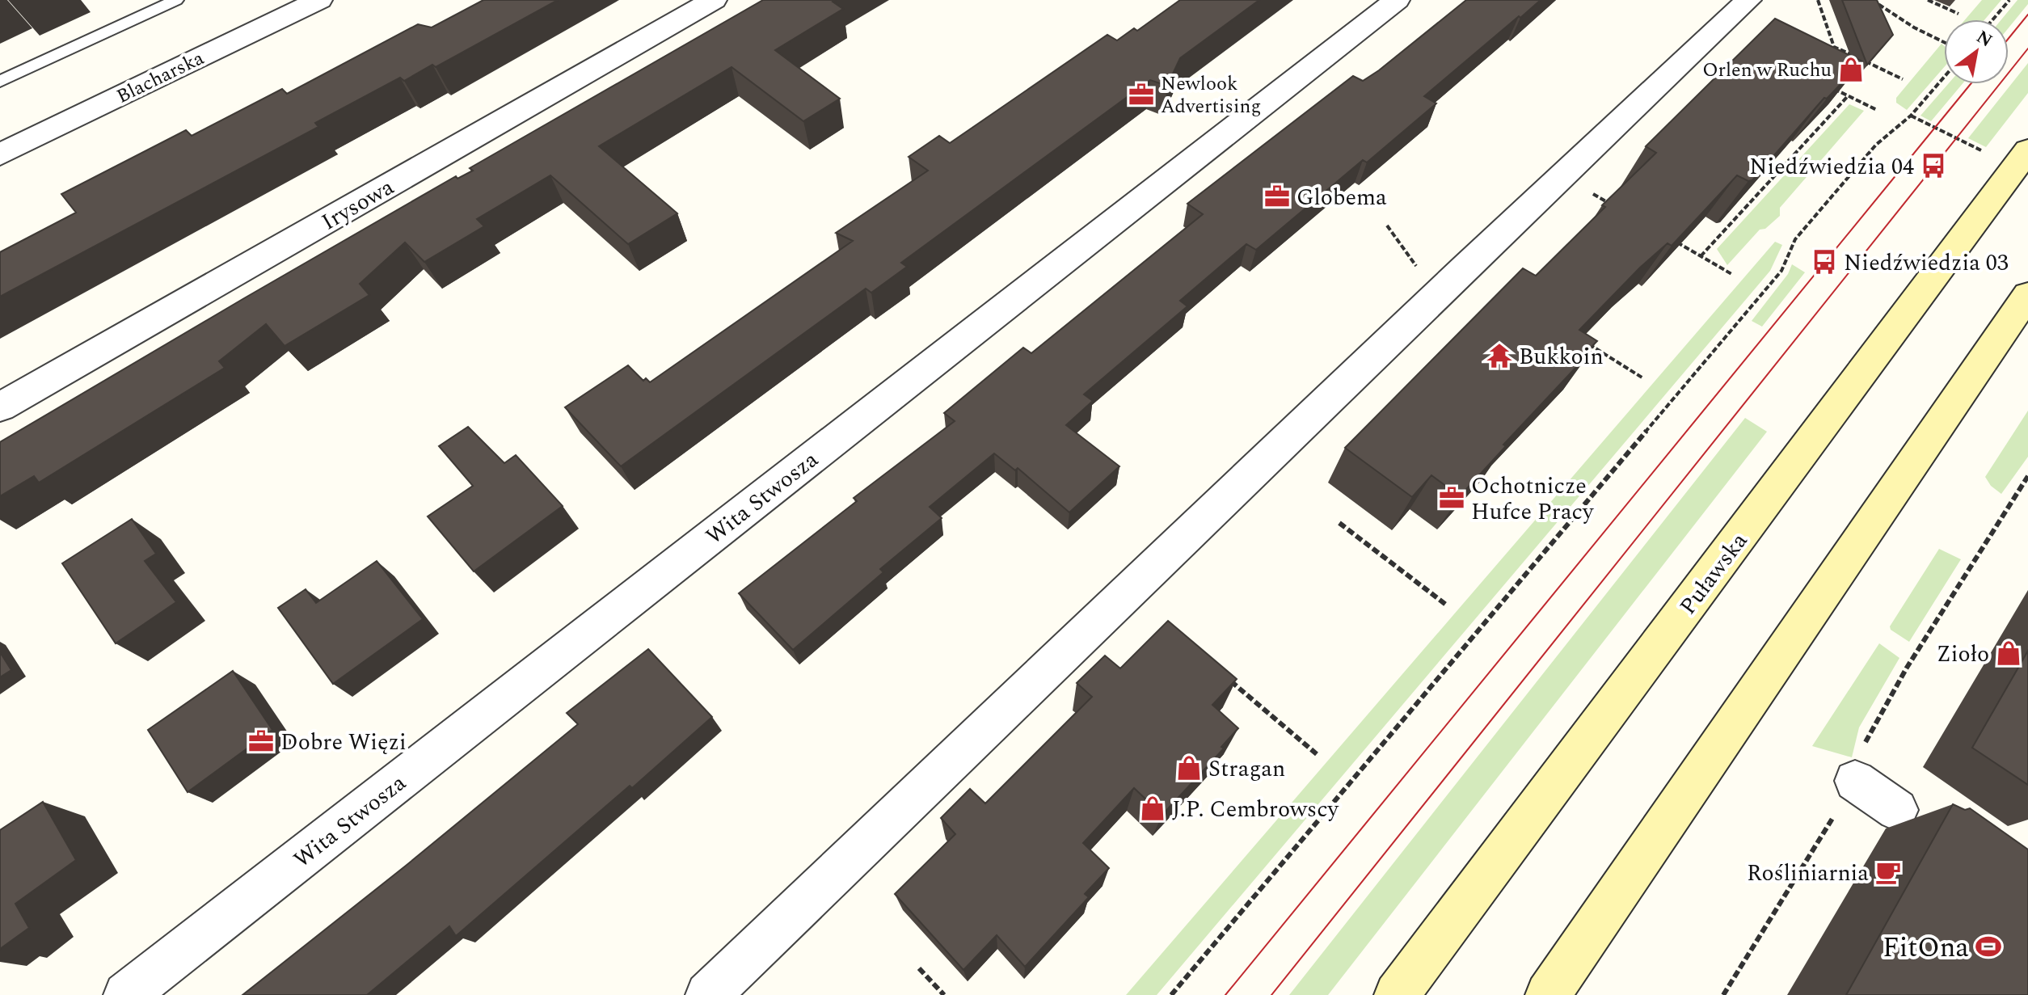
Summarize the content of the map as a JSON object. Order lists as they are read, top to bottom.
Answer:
{
  "streets": {
    "main road": ["Puławska"],
    "street": ["Blacharska", "Irysowa", "Wita Stwosza"]
  },
  "places": {
    "shop": [
      "Orlen w Ruchu",
      "Zioło",
      "Stragan",
      "J.P. Cembrowscy"
    ],
    "office": [
      "Newlook Advertising",
      "Globema",
      "Ochotnicze Hufce Pracy",
      "Dobre Więzi"
    ],
    "bus stop": ["Niedźwiedzia 04", "Niedźwiedzia 03"],
    "temple": ["Bukkoin"],
    "cafe": ["Rośliniarnia"],
    "sports": ["FitOna"]
  },
  "north": "top right"
}
